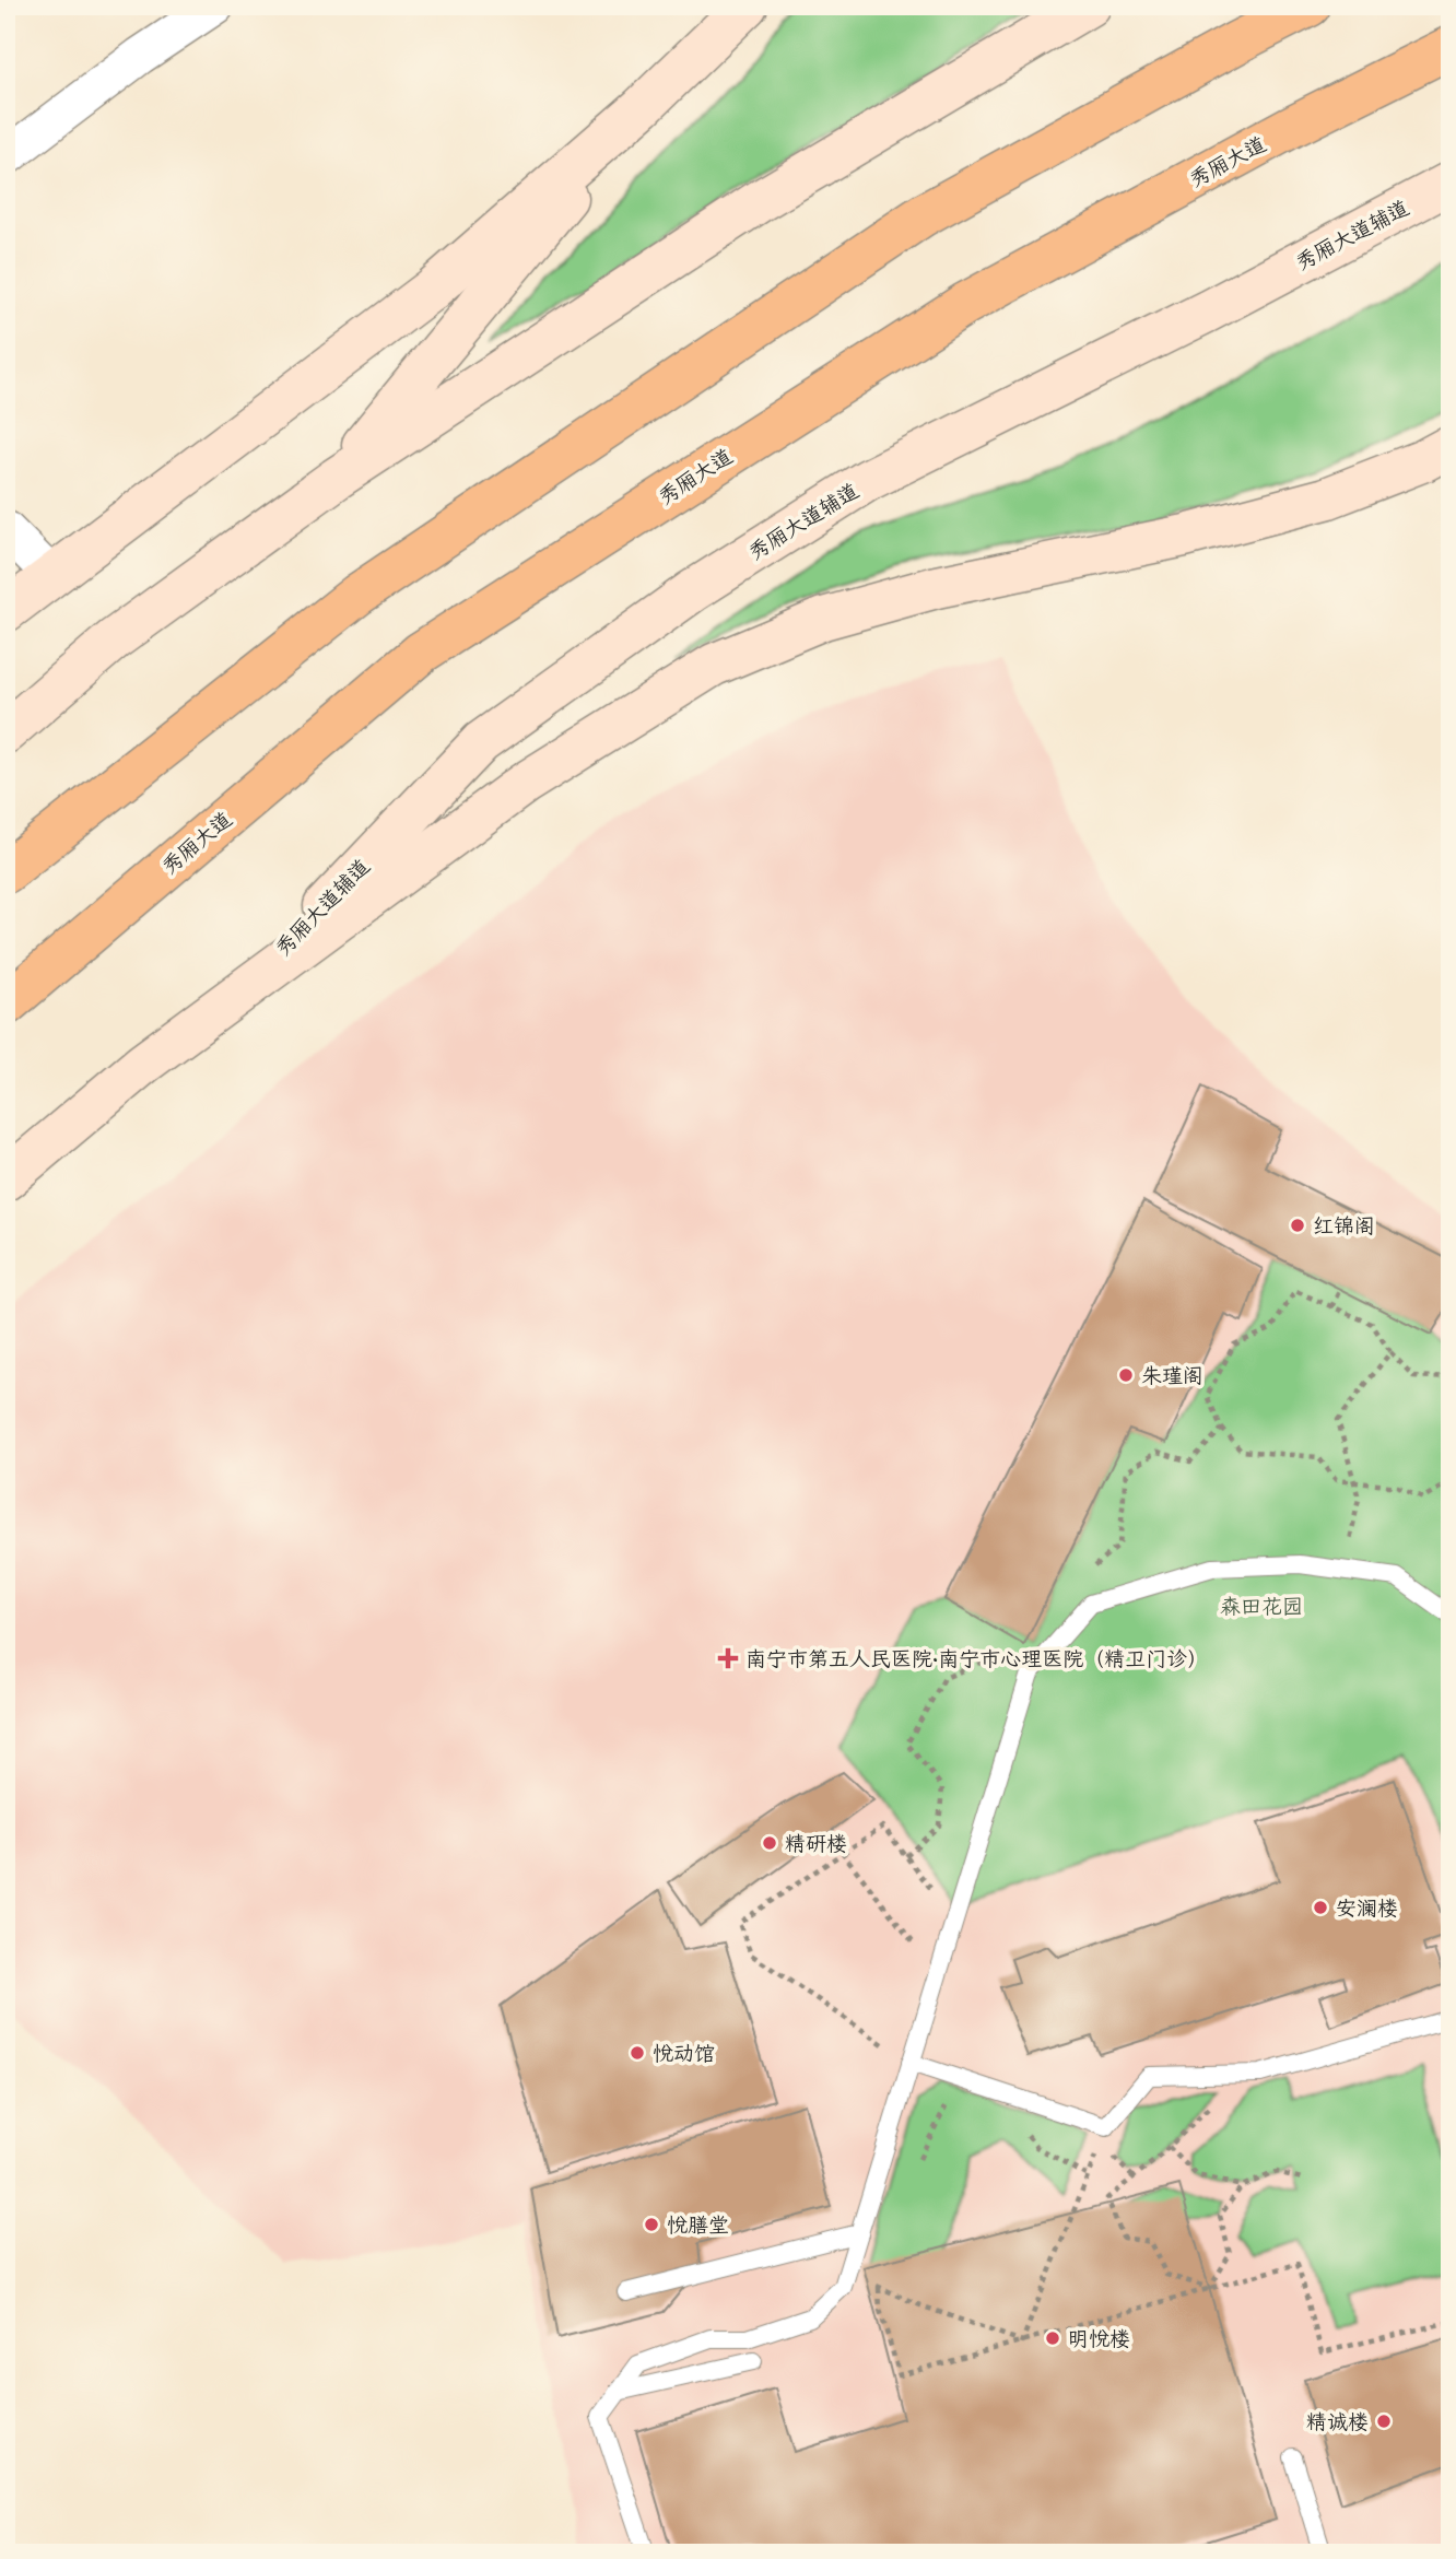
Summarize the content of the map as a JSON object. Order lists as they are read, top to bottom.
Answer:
{
  "streets": {
    "highway": ["秀厢大道"],
    "main road": ["秀厢大道辅道"]
  },
  "parks": ["森田花园"],
  "places": {
    "other": [
      "红锦阁",
      "朱瑾阁",
      "精研楼",
      "安澜楼",
      "悦动馆",
      "悦膳堂",
      "明悦楼",
      "精诚楼"
    ],
    "health": ["南宁市第五人民医院·南宁市心理医院（精卫门诊）"]
  }
}
